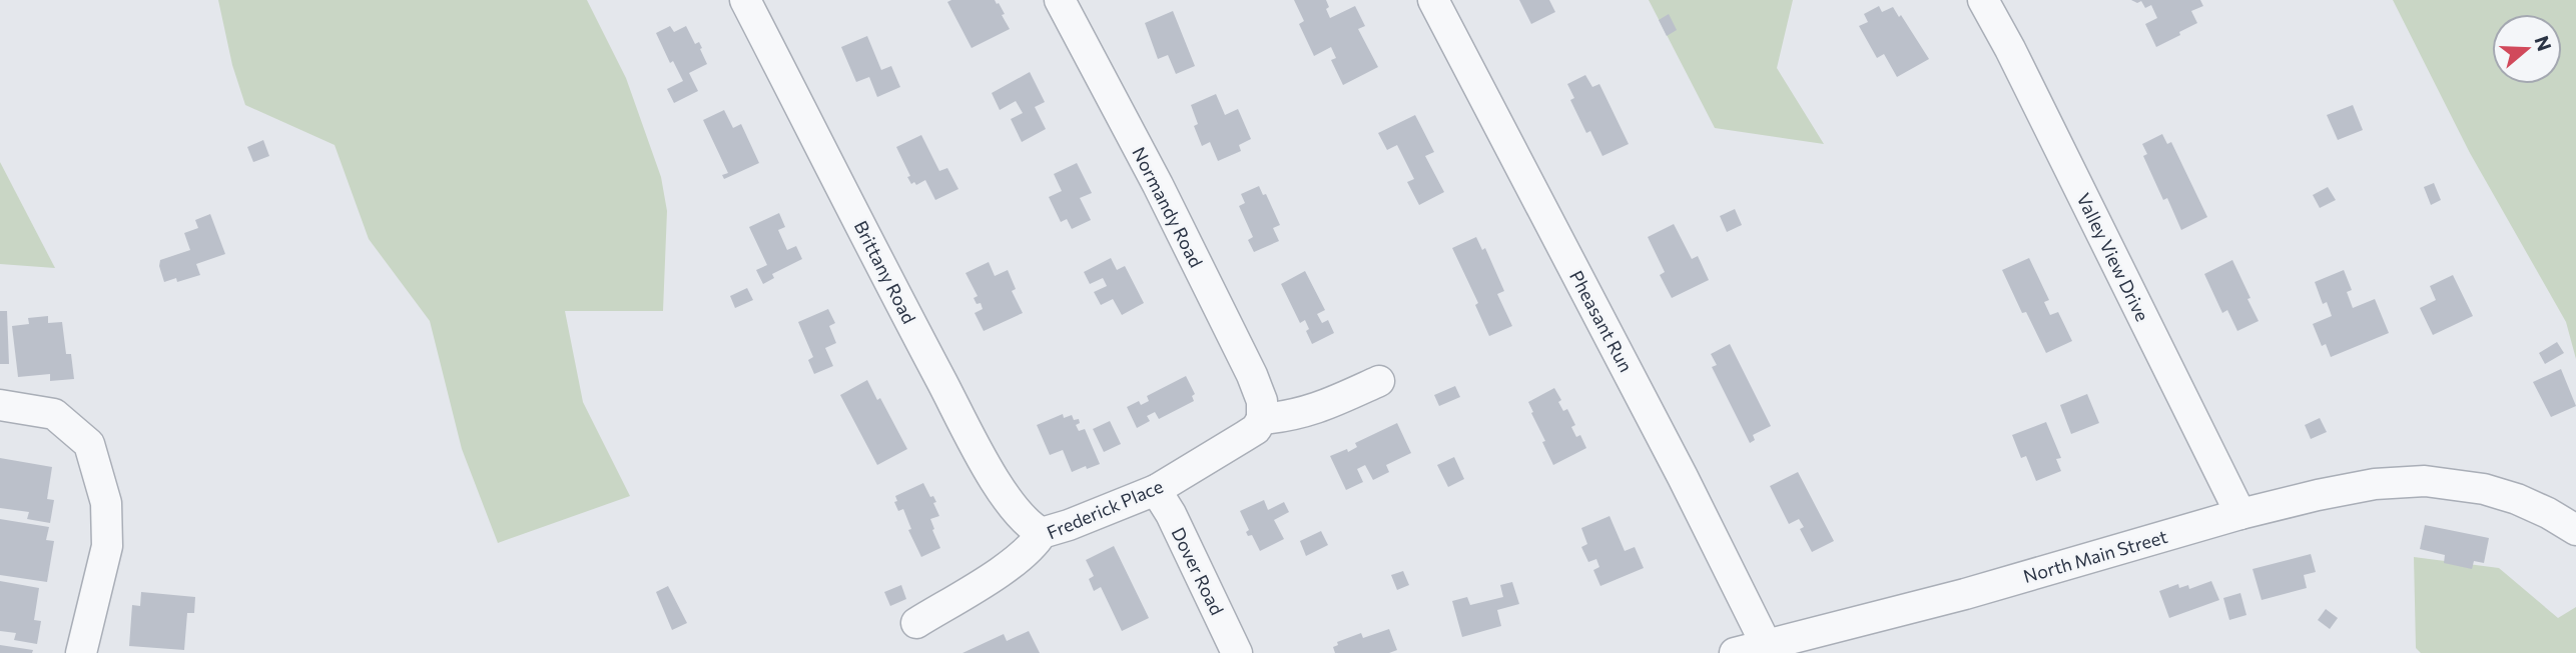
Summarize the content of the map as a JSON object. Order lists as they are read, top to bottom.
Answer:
{
  "streets": {
    "street": [
      "Normandy Road",
      "Valley View Drive",
      "Brittany Road",
      "Pheasant Run",
      "Frederick Place",
      "North Main Street",
      "Dover Road"
    ]
  },
  "crossings": [
    ["Normandy Road", "Frederick Place"],
    ["Valley View Drive", "North Main Street"],
    ["Brittany Road", "Frederick Place"],
    ["Pheasant Run", "North Main Street"],
    ["Frederick Place", "Dover Road"]
  ],
  "north": "right"
}
